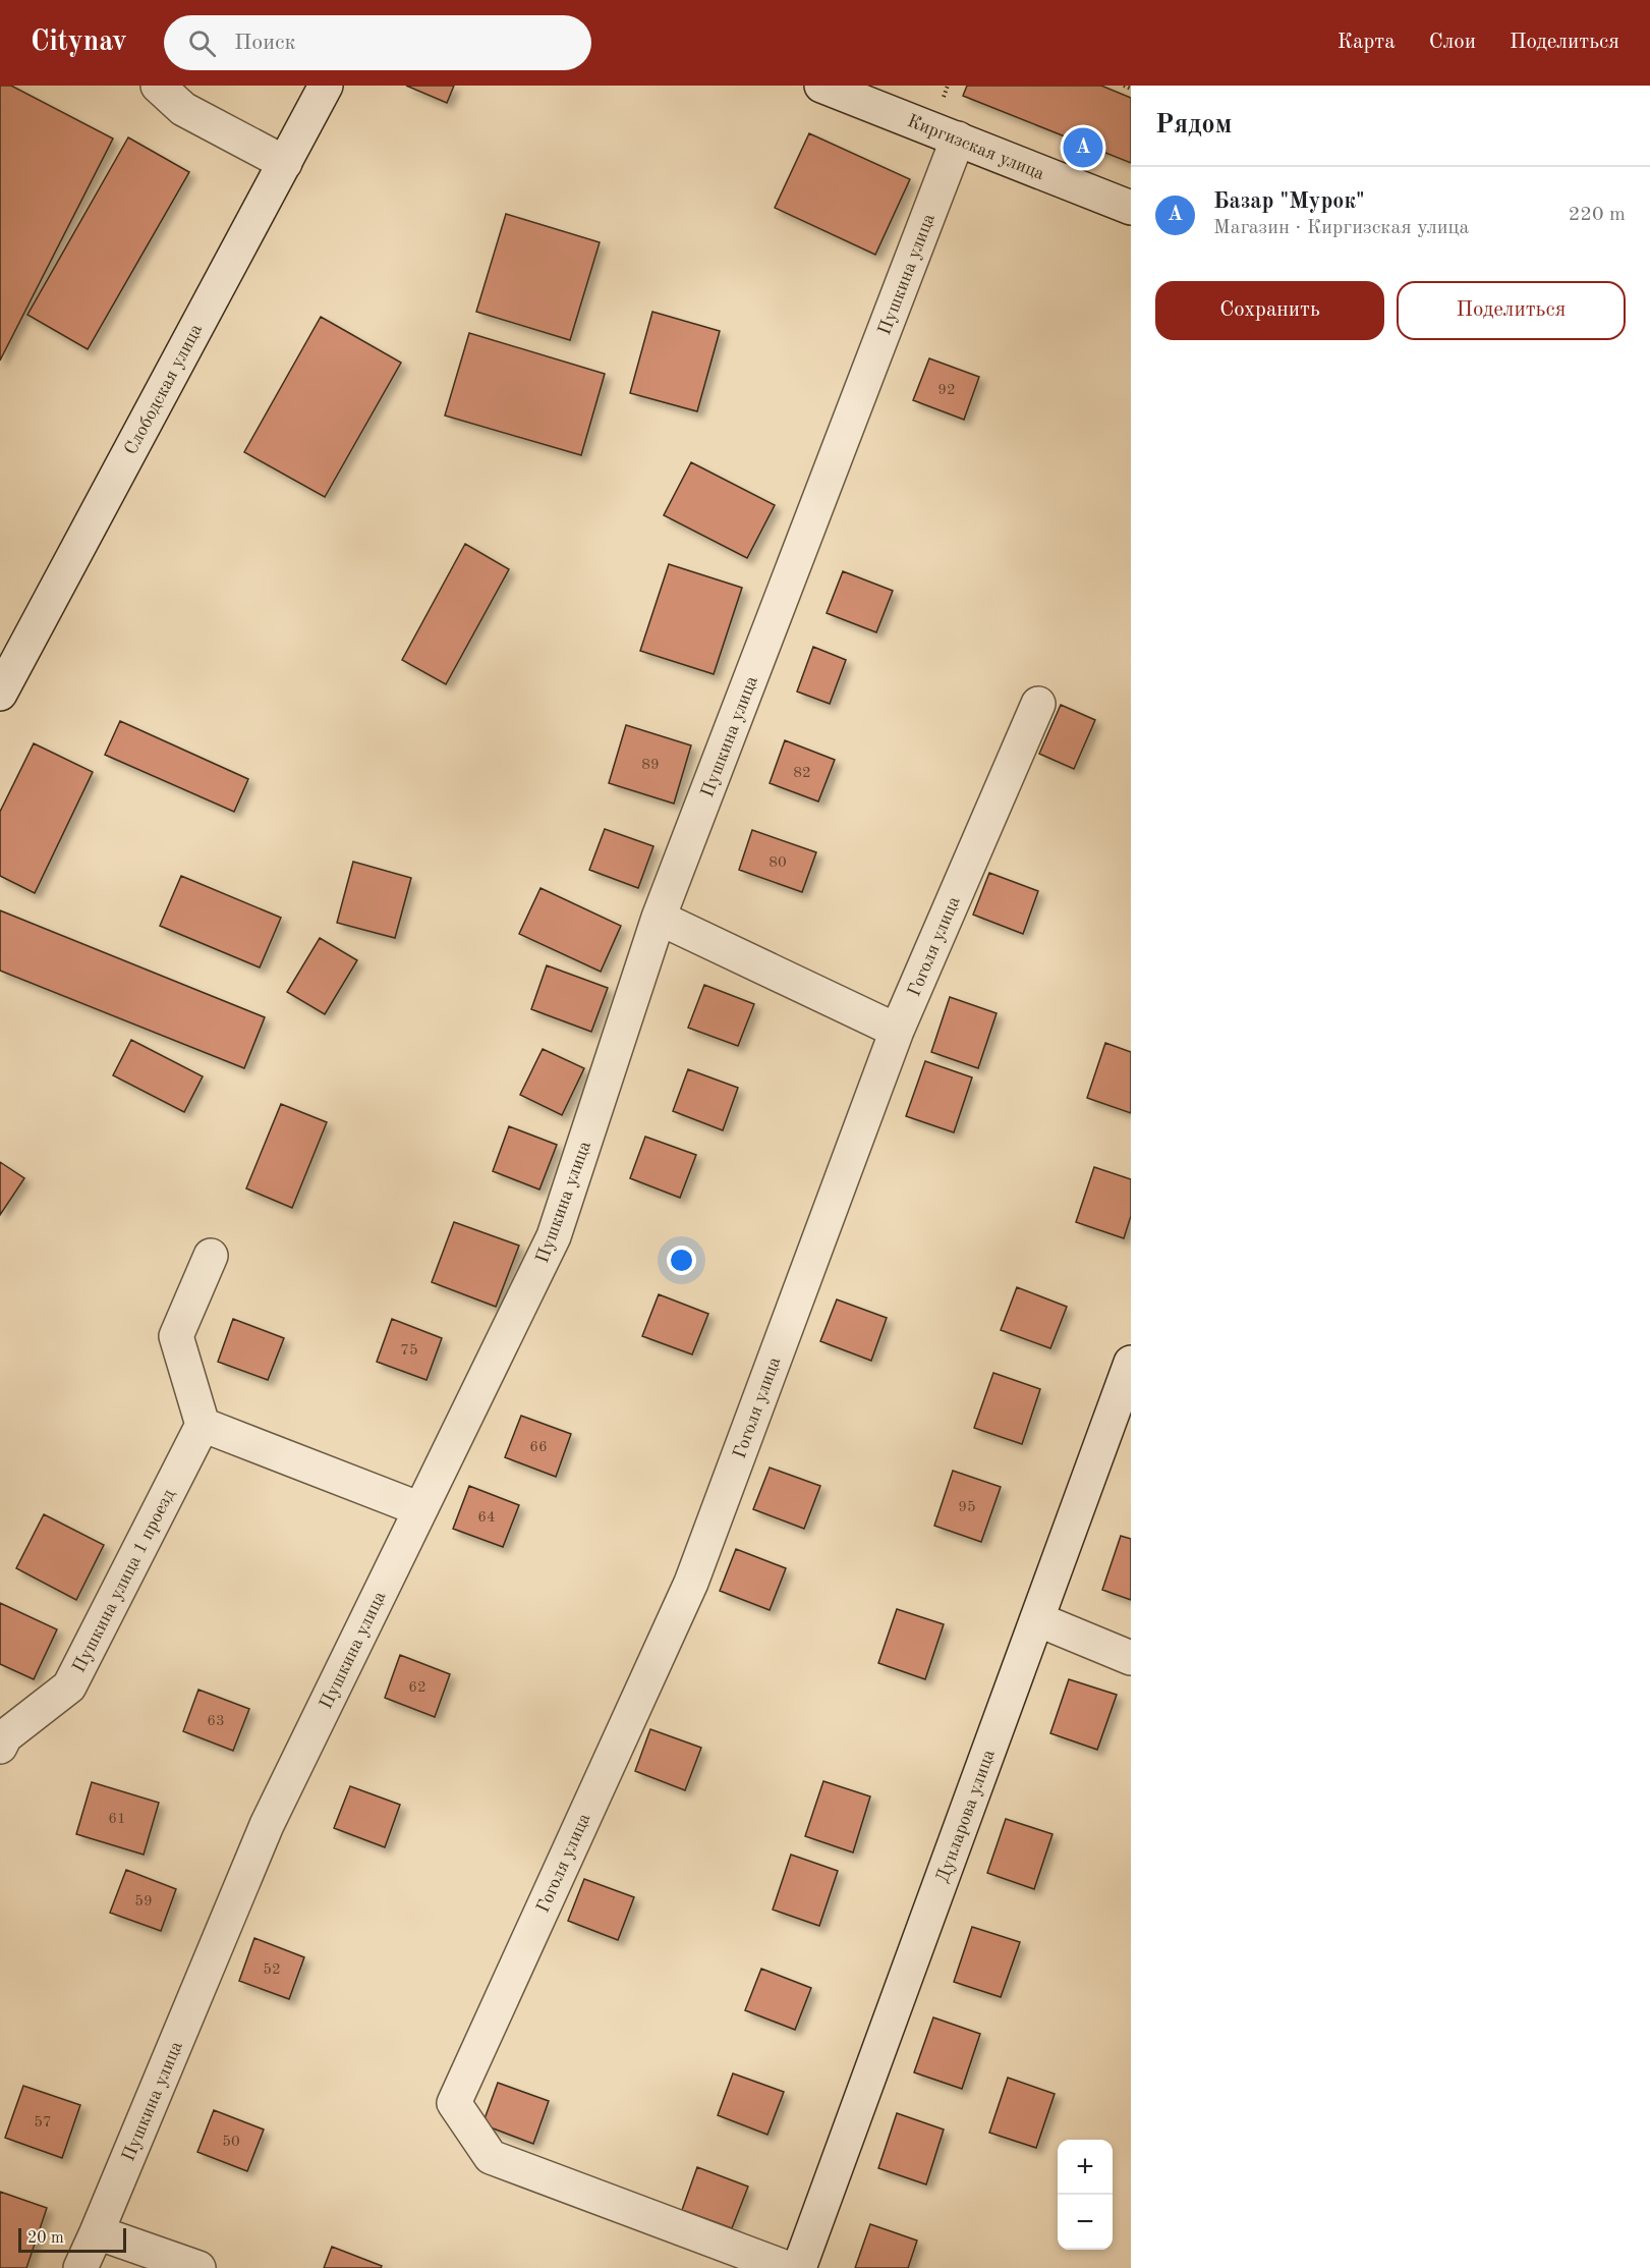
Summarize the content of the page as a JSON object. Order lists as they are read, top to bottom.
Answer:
{
  "streets": {
    "street": [
      "Киргизская улица",
      "Пушкина улица",
      "Слободская улица",
      "Гоголя улица",
      "Пушкина улица 1 проезд",
      "Дунларова улица"
    ]
  },
  "crossings": [
    ["Киргизская улица", "Пушкина улица"]
  ],
  "house_numbers": [
    "92",
    "89",
    "82",
    "80",
    "75",
    "66",
    "95",
    "64",
    "62",
    "63",
    "61",
    "59",
    "52",
    "57",
    "50"
  ],
  "scale_bar": "20 m",
  "page": {
    "header": "Citynav",
    "search": "Поиск",
    "nav": ["Карта", "Слои", "Поделиться"],
    "heading": "Рядом",
    "pins": "A",
    "list": [
      {
        "mark": "A",
        "name": "Базар \"Мурок\"",
        "note": "Магазин · Киргизская улица",
        "value": "220 m"
      }
    ],
    "buttons": ["Сохранить", "Поделиться"],
    "map_buttons": ["+", "−"],
    "scale": "20 m"
  }
}
